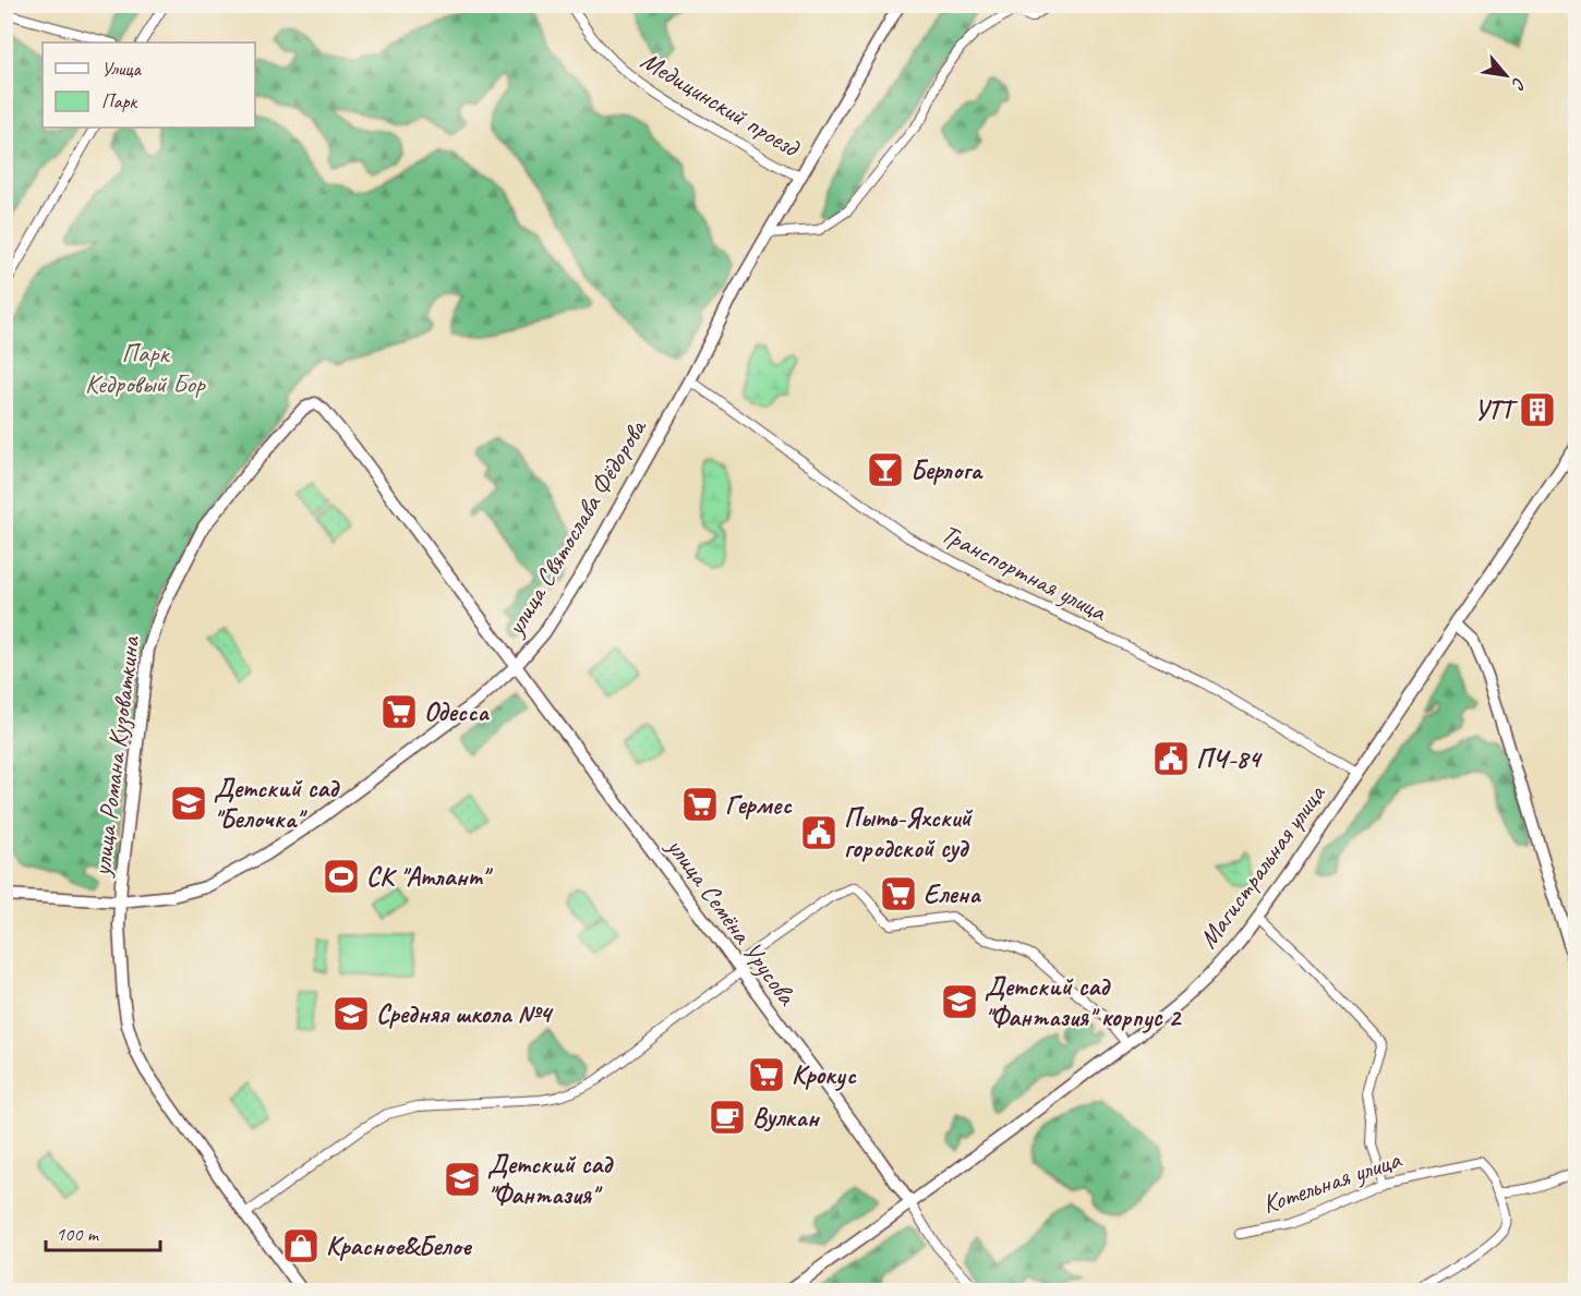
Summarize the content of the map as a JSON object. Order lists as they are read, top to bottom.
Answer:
{
  "streets": {
    "street": [
      "Медицинский проезд",
      "улица Святослава Фёдорова",
      "Транспортная улица",
      "улица Романа Кузоваткина",
      "Магистральная улица",
      "улица Семёна Урусова",
      "Котельная улица"
    ]
  },
  "crossings": [
    ["Медицинский проезд", "улица Святослава Фёдорова"],
    ["улица Святослава Фёдорова", "Транспортная улица"],
    ["улица Святослава Фёдорова", "улица Романа Кузоваткина"],
    ["улица Святослава Фёдорова", "улица Семёна Урусова"],
    ["Транспортная улица", "Магистральная улица"],
    ["улица Романа Кузоваткина", "улица Семёна Урусова"],
    ["Магистральная улица", "улица Семёна Урусова"]
  ],
  "parks": ["Парк Кедровый Бор"],
  "places": {
    "building": ["УТТ"],
    "bar": ["Берлога"],
    "supermarket": [
      "Одесса",
      "Гермес",
      "Елена",
      "Крокус"
    ],
    "public building": ["ПЧ-84", "Пыть-Яхский городской суд"],
    "school or university": [
      "Детский сад \"Белочка\"",
      "Детский сад \"Фантазия\" корпус 2",
      "Средняя школа №4",
      "Детский сад \"Фантазия\""
    ],
    "sports": ["СК \"Атлант\""],
    "cafe": ["Вулкан"],
    "shop": ["Красное&Белое"]
  },
  "legend": ["Улица", "Парк"],
  "scale_bar": "100 m",
  "north": "bottom right"
}
